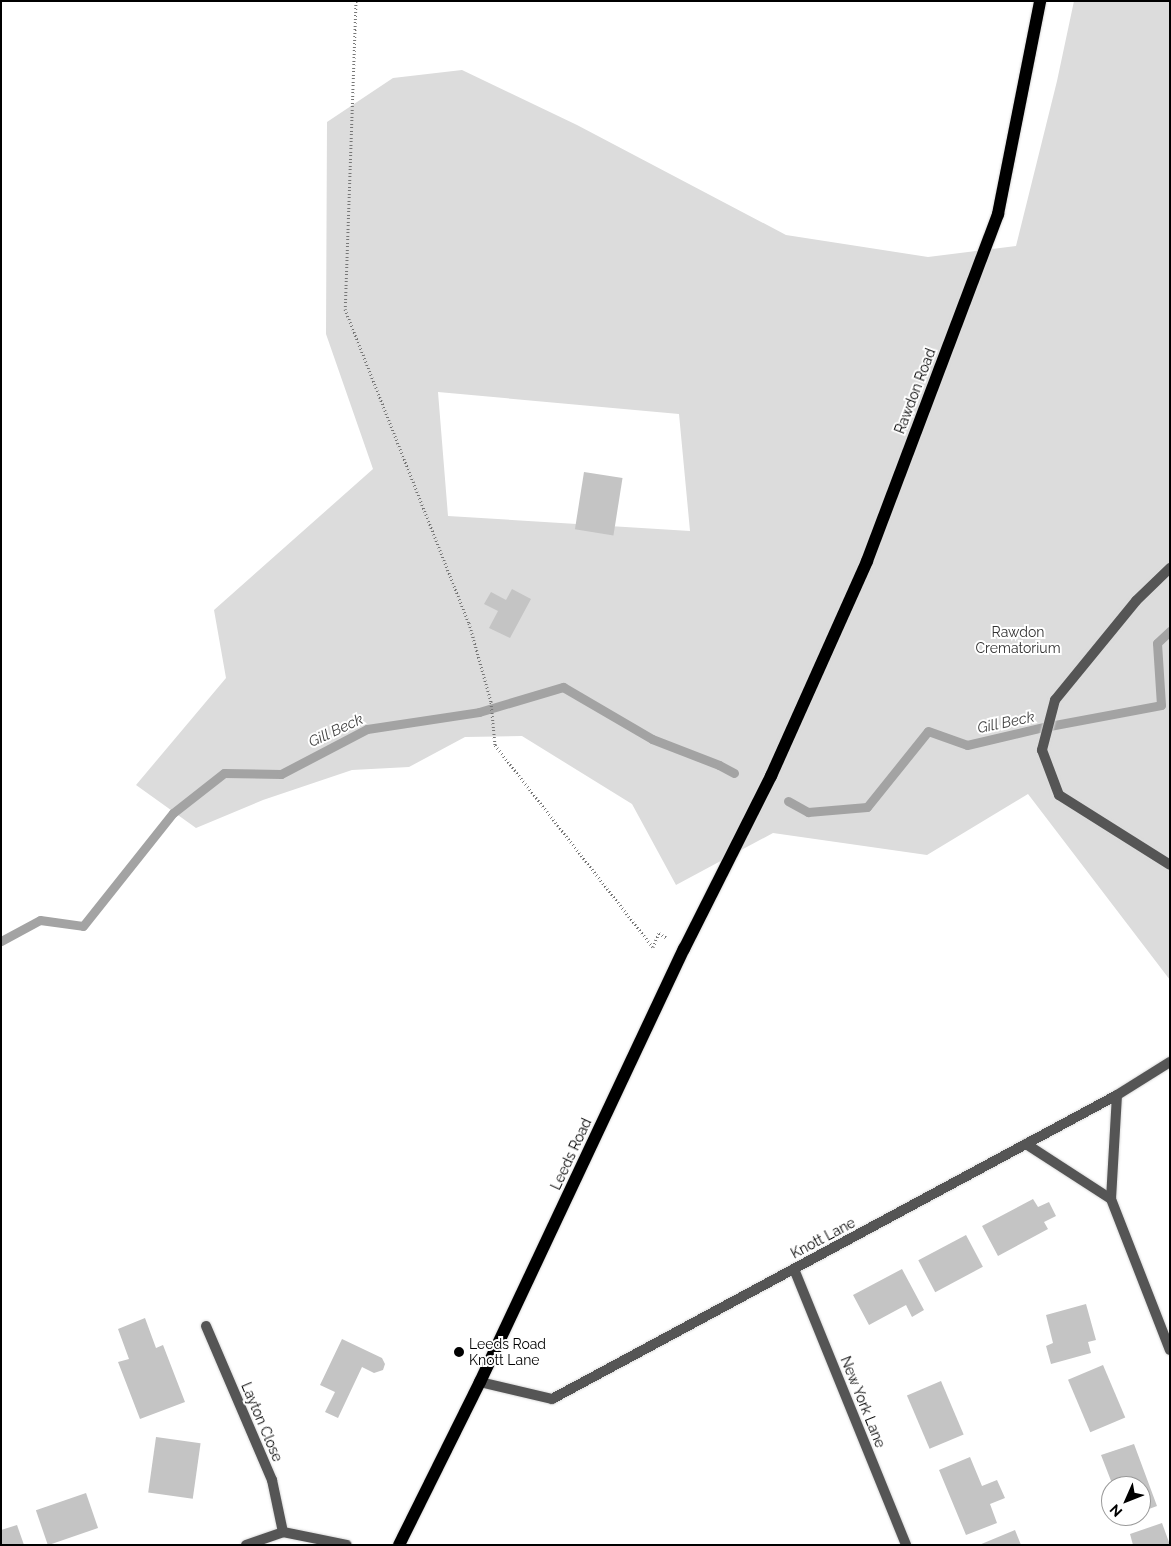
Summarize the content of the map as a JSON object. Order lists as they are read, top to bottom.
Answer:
{
  "streets": {
    "main road": ["Rawdon Road", "Leeds Road"],
    "street": ["Knott Lane", "New York Lane", "Layton Close"]
  },
  "crossings": [
    ["Rawdon Road", "Leeds Road"],
    ["Leeds Road", "Knott Lane"],
    ["Knott Lane", "New York Lane"]
  ],
  "water": ["Gill Beck"],
  "parks": ["Rawdon Crematorium"],
  "places": ["Leeds Road Knott Lane"],
  "north": "bottom left"
}
